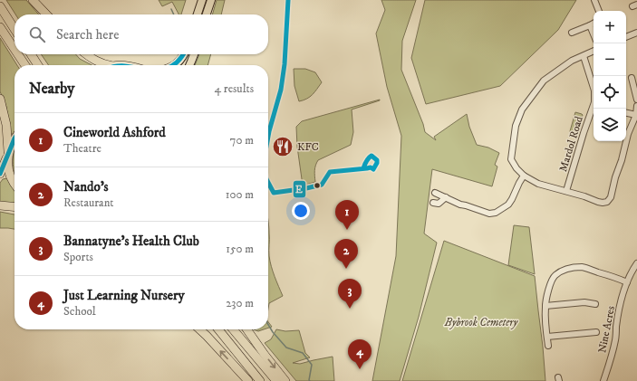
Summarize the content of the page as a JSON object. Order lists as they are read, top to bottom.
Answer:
{
  "streets": {
    "street": ["Mardol Road", "Nine Acres"]
  },
  "parks": ["Bybrook Cemetery"],
  "places": {
    "restaurant": ["KFC"]
  },
  "lines": ["transit line E"],
  "page": {
    "map_buttons": ["+", "−"],
    "search": "Search here",
    "heading": ["Nearby", "4 results"],
    "list": [
      {
        "mark": "1",
        "name": "Cineworld Ashford",
        "note": "Theatre",
        "value": "70 m"
      },
      {
        "mark": "2",
        "name": "Nando's",
        "note": "Restaurant",
        "value": "100 m"
      },
      {
        "mark": "3",
        "name": "Bannatyne's Health Club",
        "note": "Sports",
        "value": "150 m"
      },
      {
        "mark": "4",
        "name": "Just Learning Nursery",
        "note": "School",
        "value": "230 m"
      }
    ],
    "pins": [
      "1",
      "2",
      "3",
      "4"
    ]
  }
}
